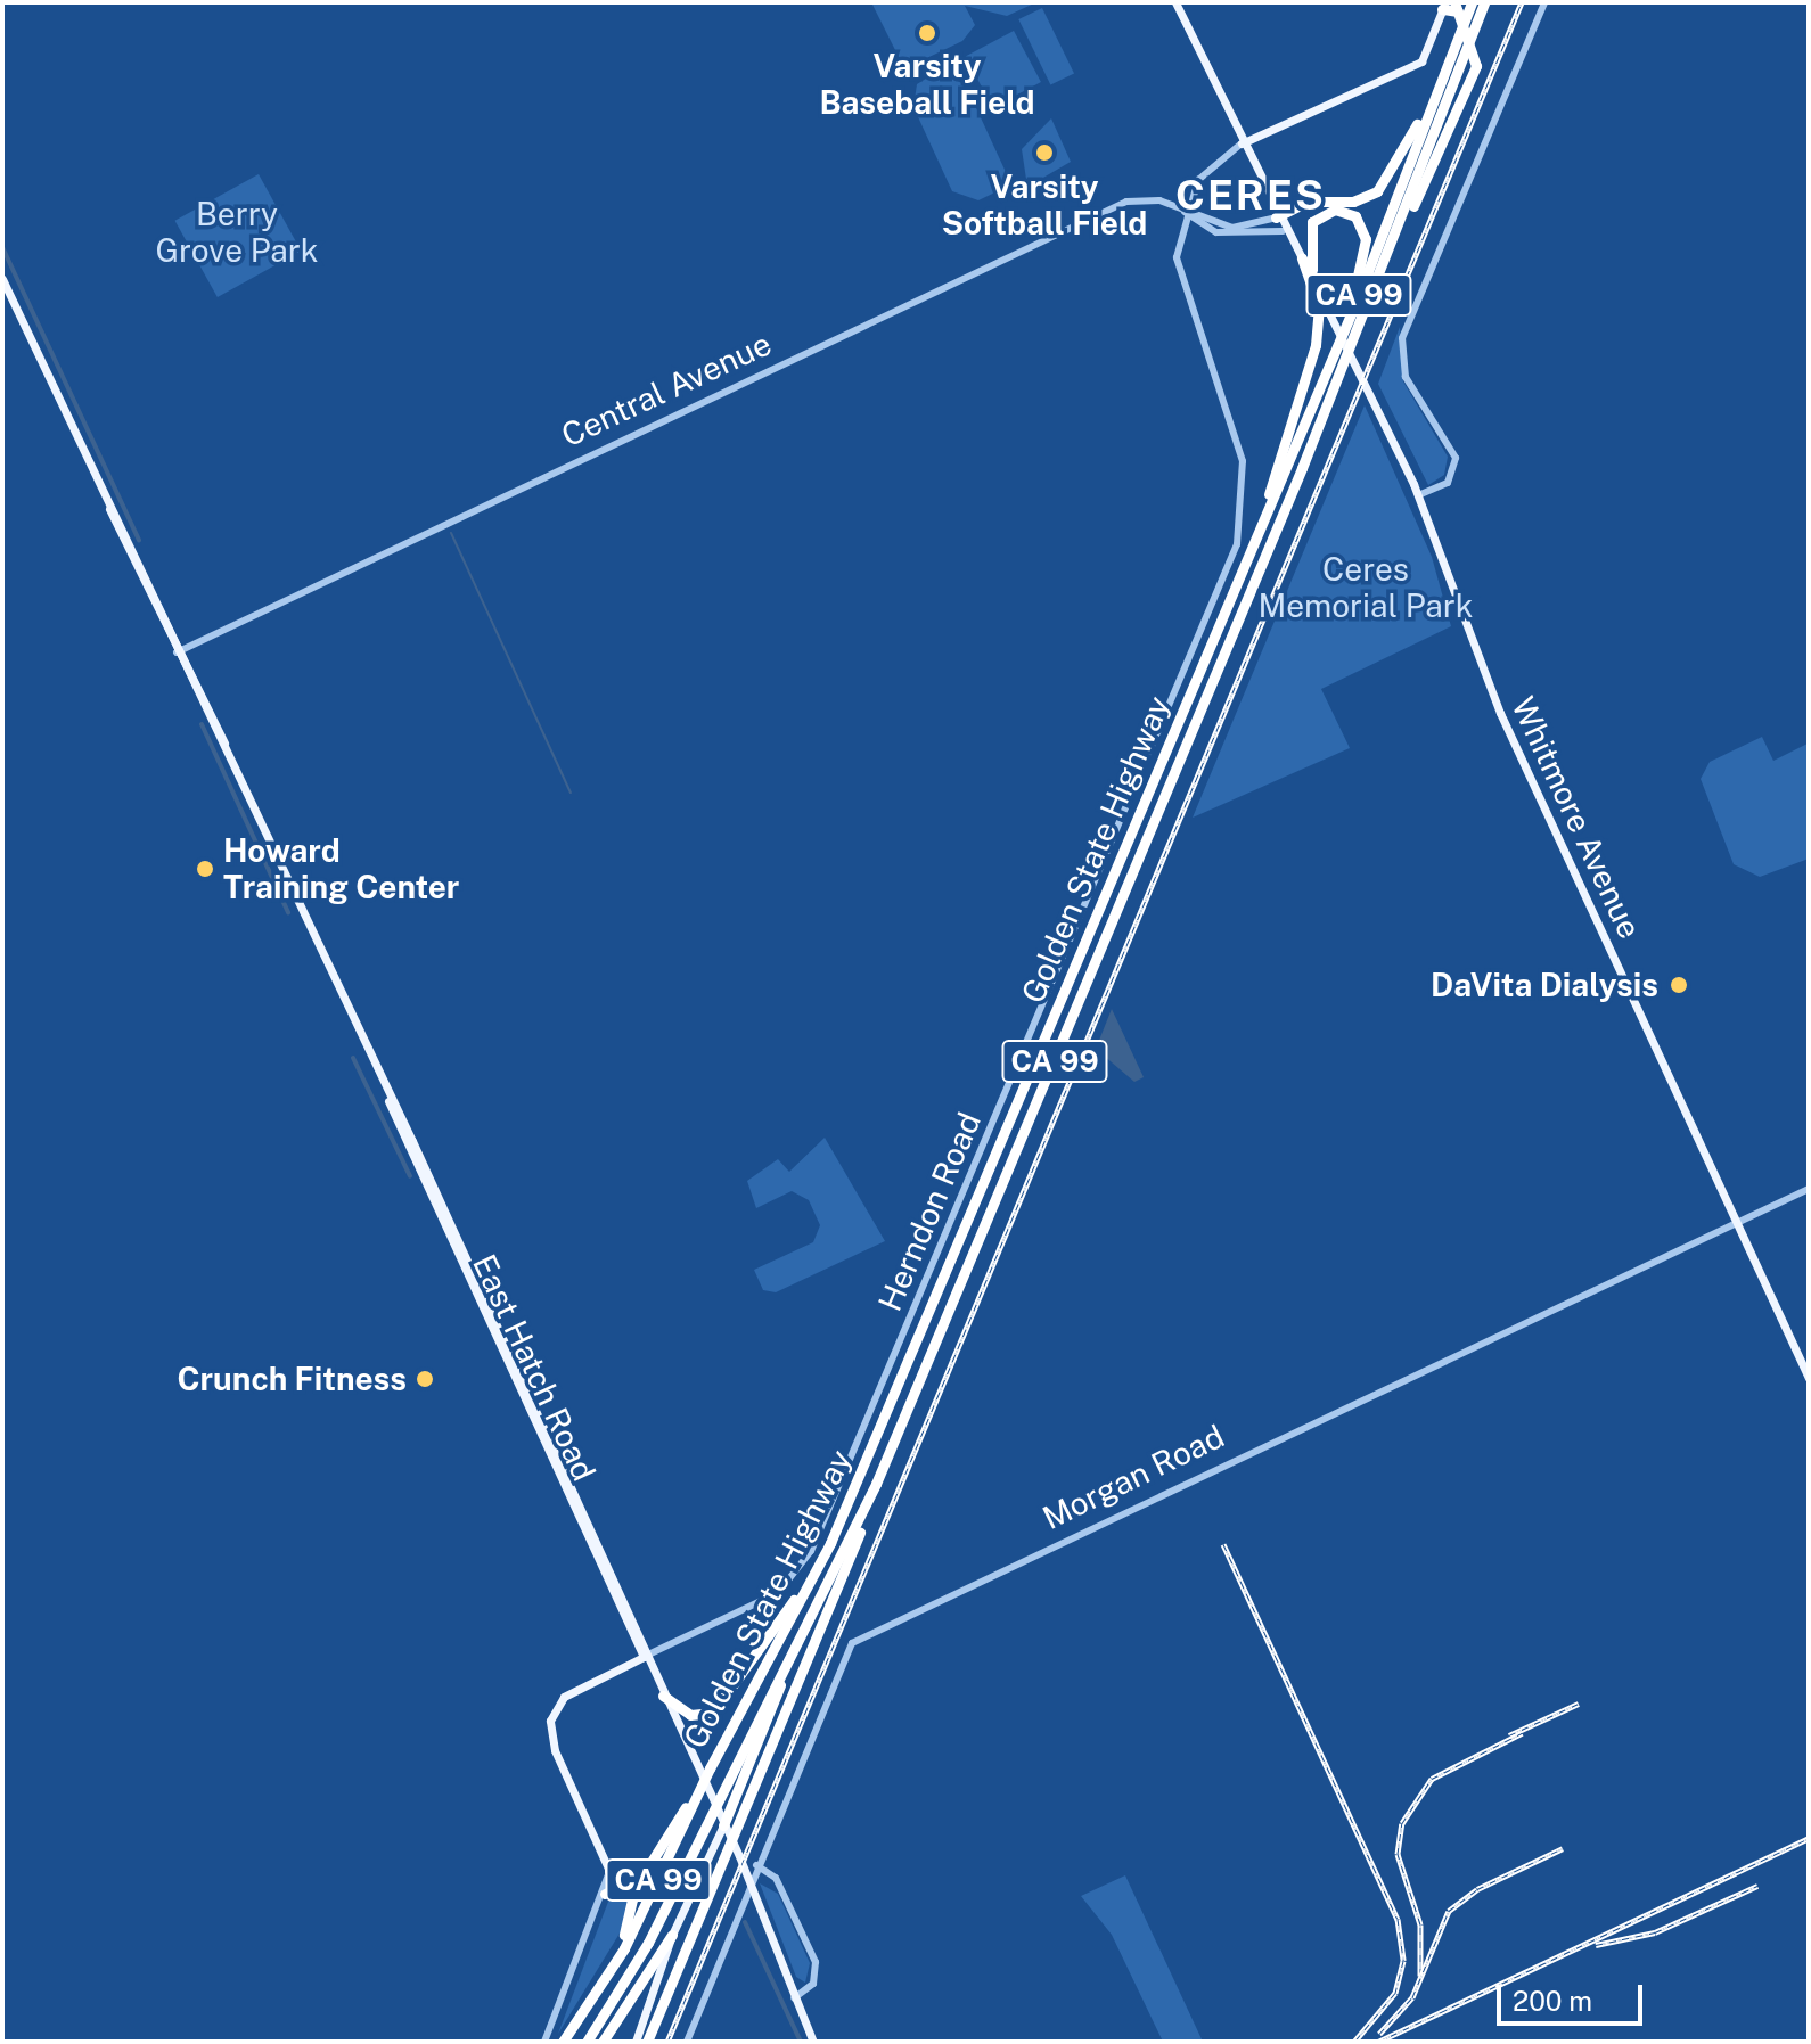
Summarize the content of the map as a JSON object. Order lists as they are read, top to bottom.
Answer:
{
  "streets": {
    "highway": ["CA 99", "Golden State Highway"],
    "main road": ["Whitmore Avenue", "Herndon Road", "East Hatch Road"],
    "street": ["Central Avenue", "Morgan Road"]
  },
  "crossings": [
    ["Central Avenue", "Herndon Road"],
    ["Central Avenue", "East Hatch Road"],
    ["Whitmore Avenue", "Herndon Road"],
    ["Whitmore Avenue", "Morgan Road"],
    ["Golden State Highway", "East Hatch Road"],
    ["Herndon Road", "East Hatch Road"]
  ],
  "districts": ["CERES"],
  "parks": ["Berry Grove Park", "Ceres Memorial Park"],
  "places": [
    "Varsity Baseball Field",
    "Varsity Softball Field",
    "Howard Training Center",
    "DaVita Dialysis",
    "Crunch Fitness"
  ],
  "scale_bar": "200 m"
}
